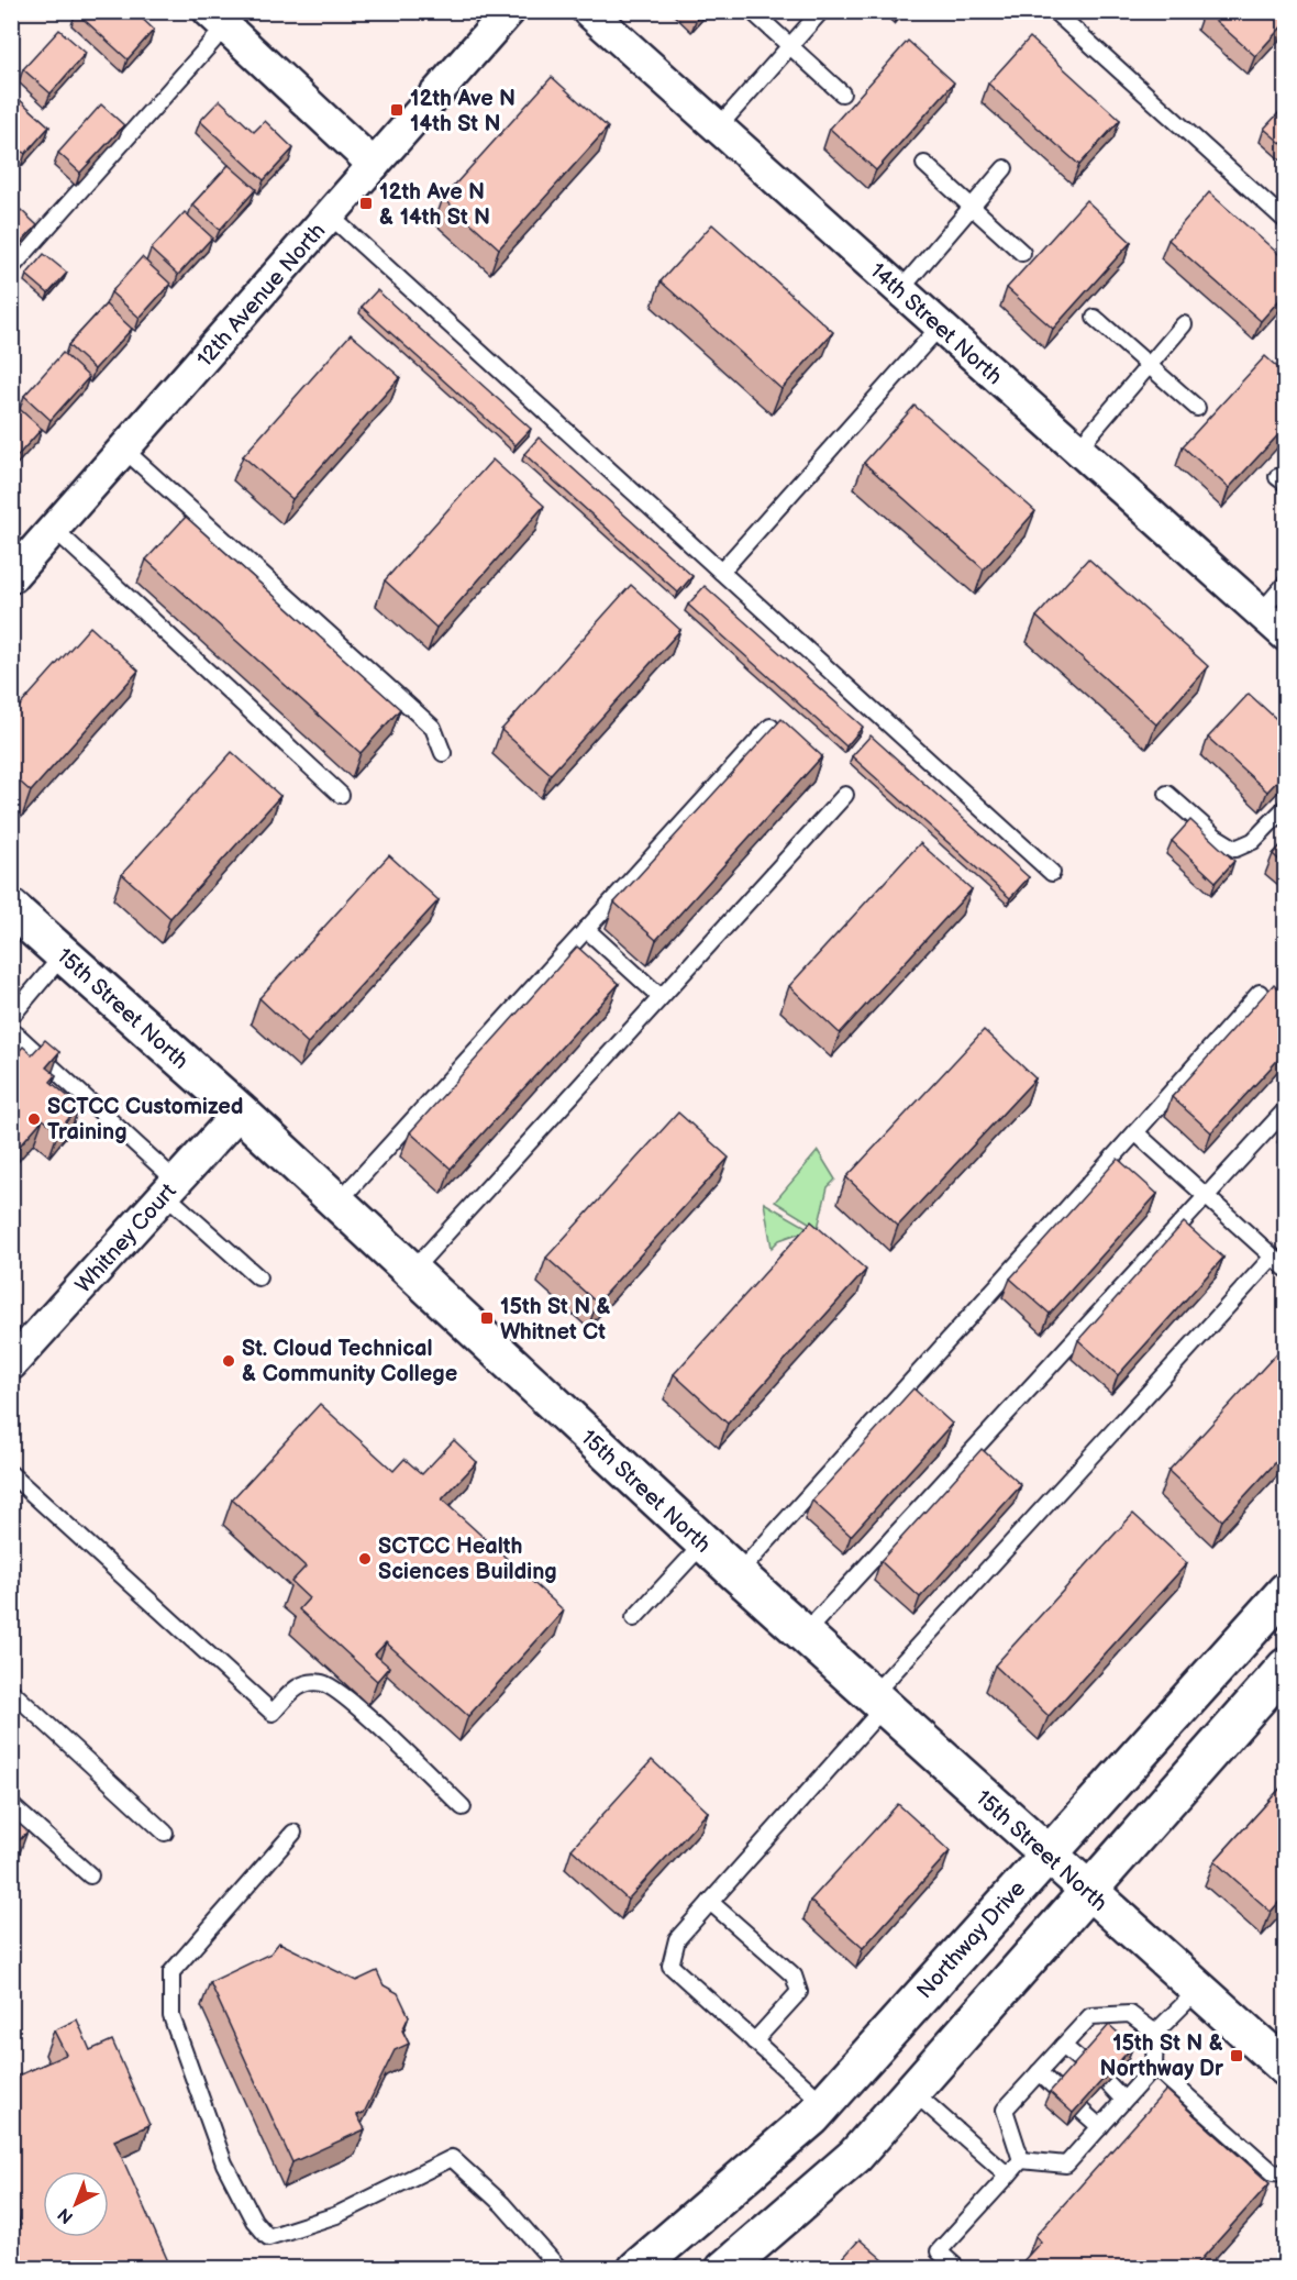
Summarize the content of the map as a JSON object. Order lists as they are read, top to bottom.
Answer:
{
  "streets": {
    "street": [
      "12th Avenue North",
      "14th Street North",
      "15th Street North",
      "Whitney Court",
      "Northway Drive"
    ]
  },
  "crossings": [
    ["15th Street North", "Whitney Court"],
    ["15th Street North", "Northway Drive"]
  ],
  "places": {
    "transit": [
      "12th Ave N 14th St N",
      "12th Ave N & 14th St N",
      "15th St N & Whitnet Ct",
      "15th St N & Northway Dr"
    ],
    "other": ["SCTCC Customized Training", "St. Cloud Technical & Community College", "SCTCC Health Sciences Building"]
  },
  "north": "bottom left"
}
